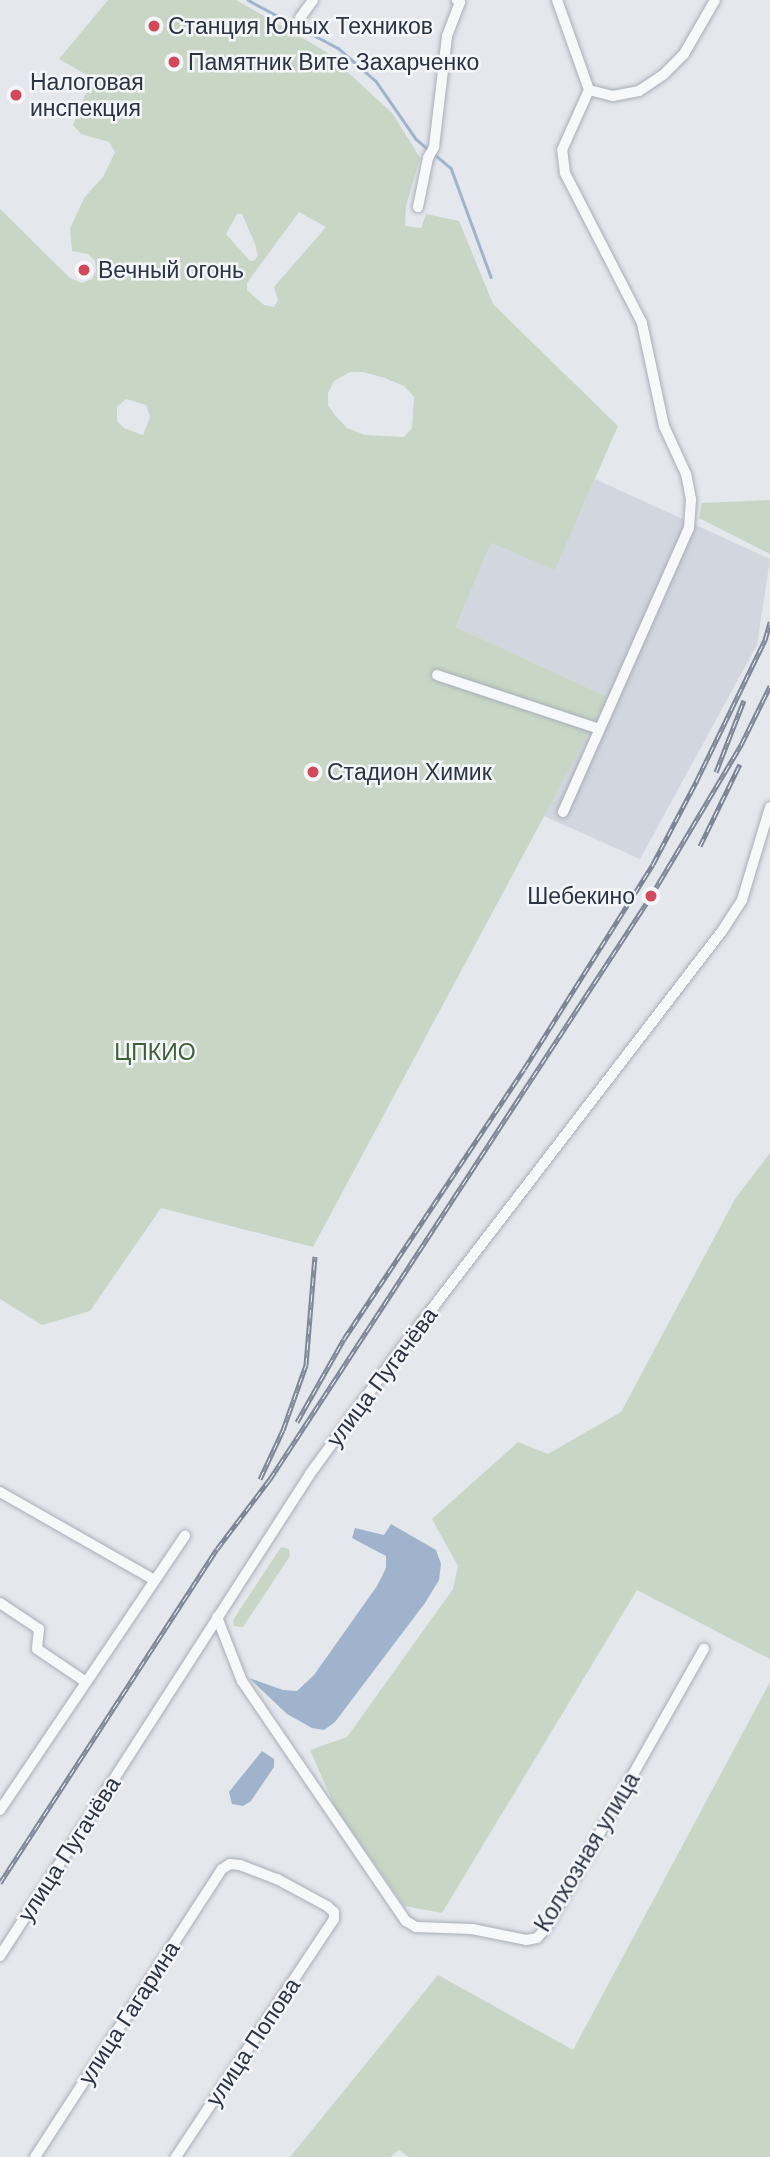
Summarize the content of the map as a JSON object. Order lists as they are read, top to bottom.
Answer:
{
  "streets": {
    "street": [
      "улица Пугачёва",
      "Колхозная улица",
      "улица Гагарина",
      "улица Попова"
    ]
  },
  "crossings": [
    ["улица Пугачёва", "Колхозная улица"],
    ["улица Гагарина", "улица Попова"]
  ],
  "parks": ["ЦПКИО"],
  "places": [
    "Станция Юных Техников",
    "Памятник Вите Захарченко",
    "Налоговая инспекция",
    "Вечный огонь",
    "Стадион Химик",
    "Шебекино"
  ]
}
